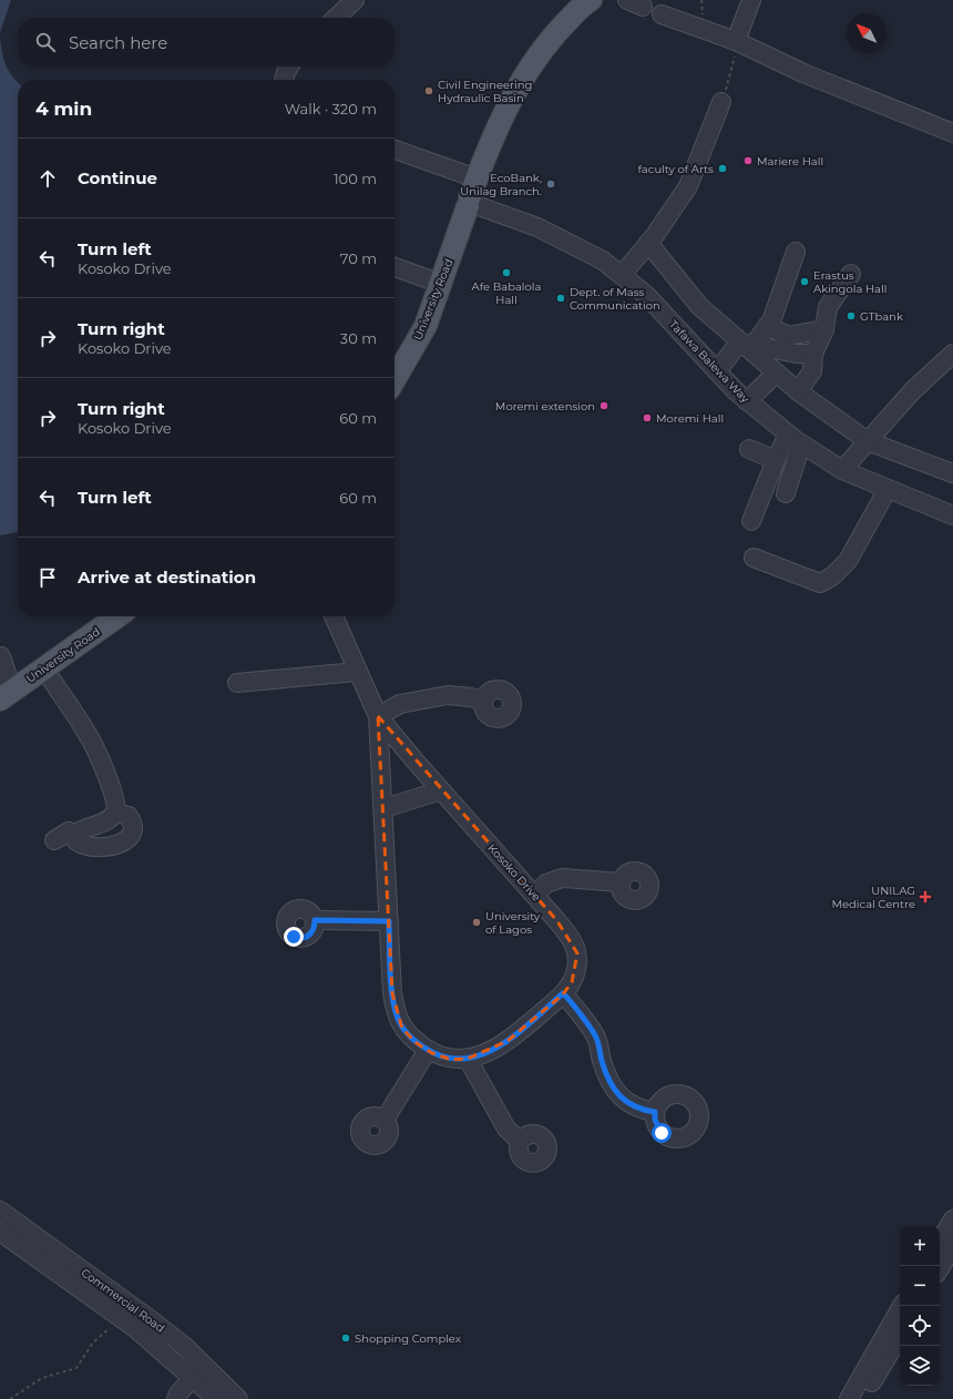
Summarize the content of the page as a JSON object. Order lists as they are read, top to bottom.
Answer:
{
  "streets": {
    "main road": ["University Road"],
    "street": ["Tafawa Balewa Way", "Kosoko Drive", "Commercial Road"]
  },
  "crossings": [
    ["University Road", "Tafawa Balewa Way"]
  ],
  "places": {
    "other": [
      "Civil Engineering Hydraulic Basin",
      "Mariere Hall",
      "faculty of Arts",
      "EcoBank, Unilag Branch.",
      "Afe Babalola Hall",
      "Erastus Akingola Hall",
      "Dept. of Mass Communication",
      "GTbank",
      "Moremi extension",
      "Moremi Hall",
      "University of Lagos",
      "Shopping Complex"
    ],
    "health": ["UNILAG Medical Centre"]
  },
  "north": "top left",
  "page": {
    "search": "Search here",
    "heading": ["4 min", "Walk · 320 m"],
    "list": [
      ["Continue", "100 m"],
      ["Turn left", "Kosoko Drive", "70 m"],
      ["Turn right", "Kosoko Drive", "30 m"],
      ["Turn right", "Kosoko Drive", "60 m"],
      ["Turn left", "60 m"],
      "Arrive at destination"
    ],
    "map_buttons": ["+", "−"]
  }
}
